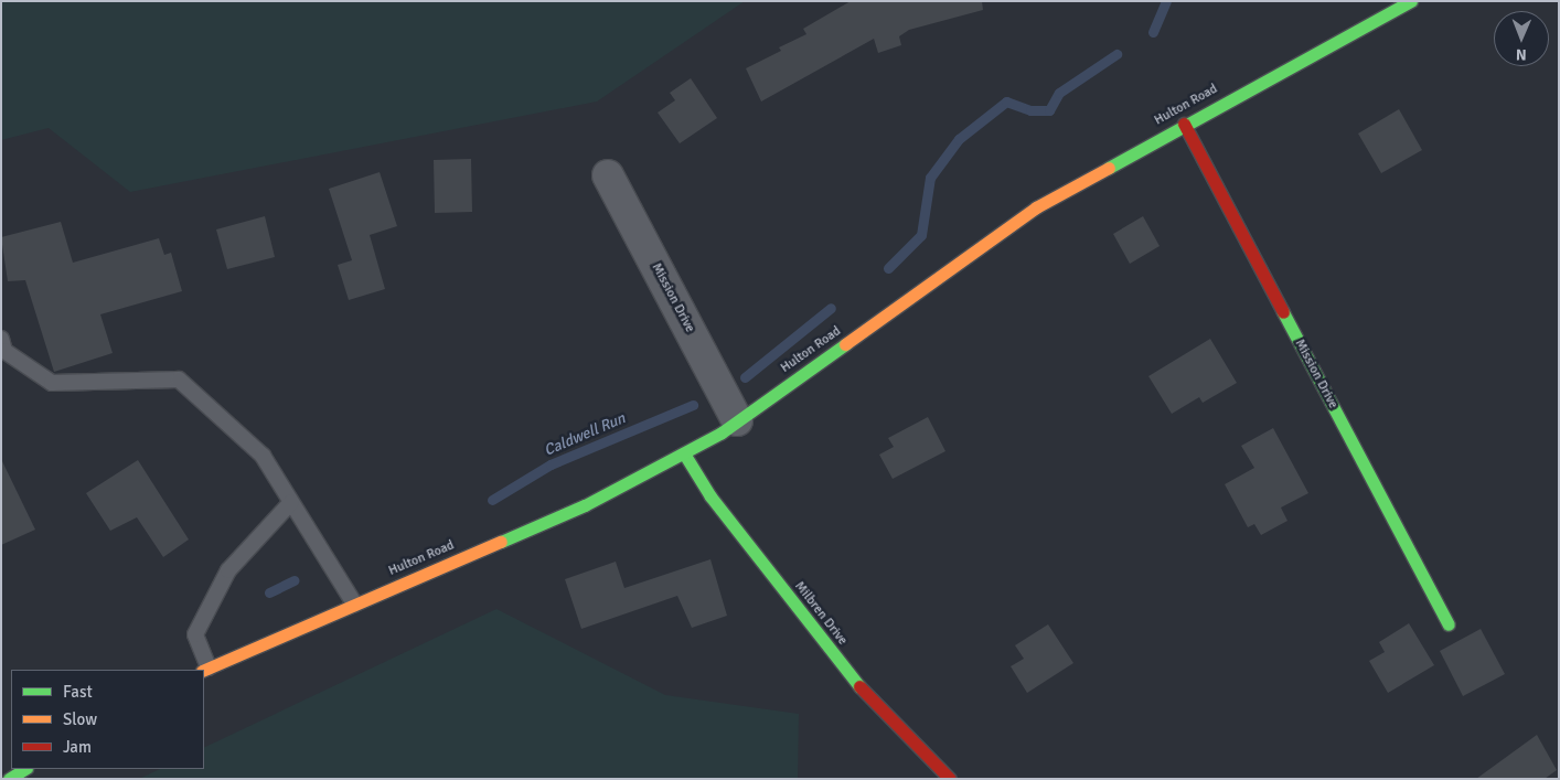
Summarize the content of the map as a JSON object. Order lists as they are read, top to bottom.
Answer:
{
  "streets": {
    "main road": ["Hulton Road", "Mission Drive", "Milbren Drive"]
  },
  "crossings": [
    ["Hulton Road", "Mission Drive"],
    ["Hulton Road", "Milbren Drive"]
  ],
  "water": ["Caldwell Run"],
  "legend": ["Fast", "Slow", "Jam"],
  "north": "bottom"
}
